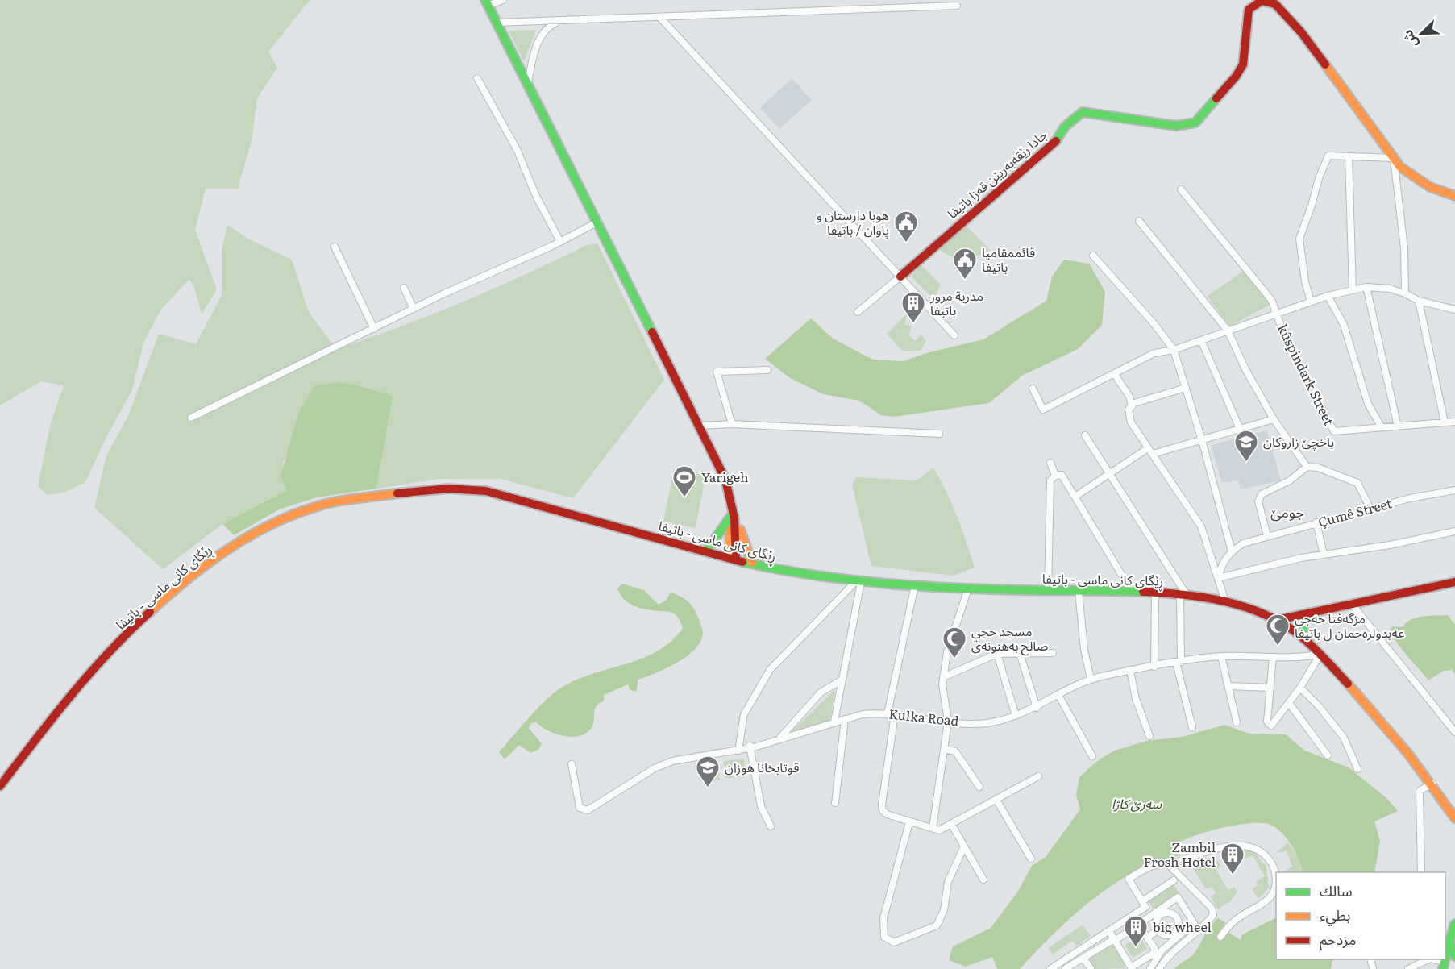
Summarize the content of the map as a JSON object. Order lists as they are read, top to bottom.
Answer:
{
  "streets": {
    "main road": ["جادا رێڤه‌به‌ريێن قه‌زا باتيفا", "ڕێگای کانی ماسی - باتيفا"],
    "street": ["kûspindark Street", "Çumê Street", "Kulka Road"]
  },
  "crossings": [
    ["ڕێگای کانی ماسی - باتيفا", "Kulka Road"]
  ],
  "districts": ["جومێ"],
  "parks": ["سەرێ کاژا"],
  "places": {
    "public building": ["هوبا دارستان و پاوان / باتيفا", "قائممقاميا باتيفا"],
    "building": ["مدرية مرور باتيفا", "Zambil Frosh Hotel", "big wheel"],
    "school or university": ["باخچێ زاروکان", "قوتابخانا هوزان"],
    "sports": ["Yarigeh"],
    "mosque": ["مزگەفتا حەجی عەبدولرەحمان ل باتیفا", "مسجد حجي صالح بەھنونەی"]
  },
  "legend": ["سالك", "بطيء", "مزدحم"],
  "north": "bottom left"
}
